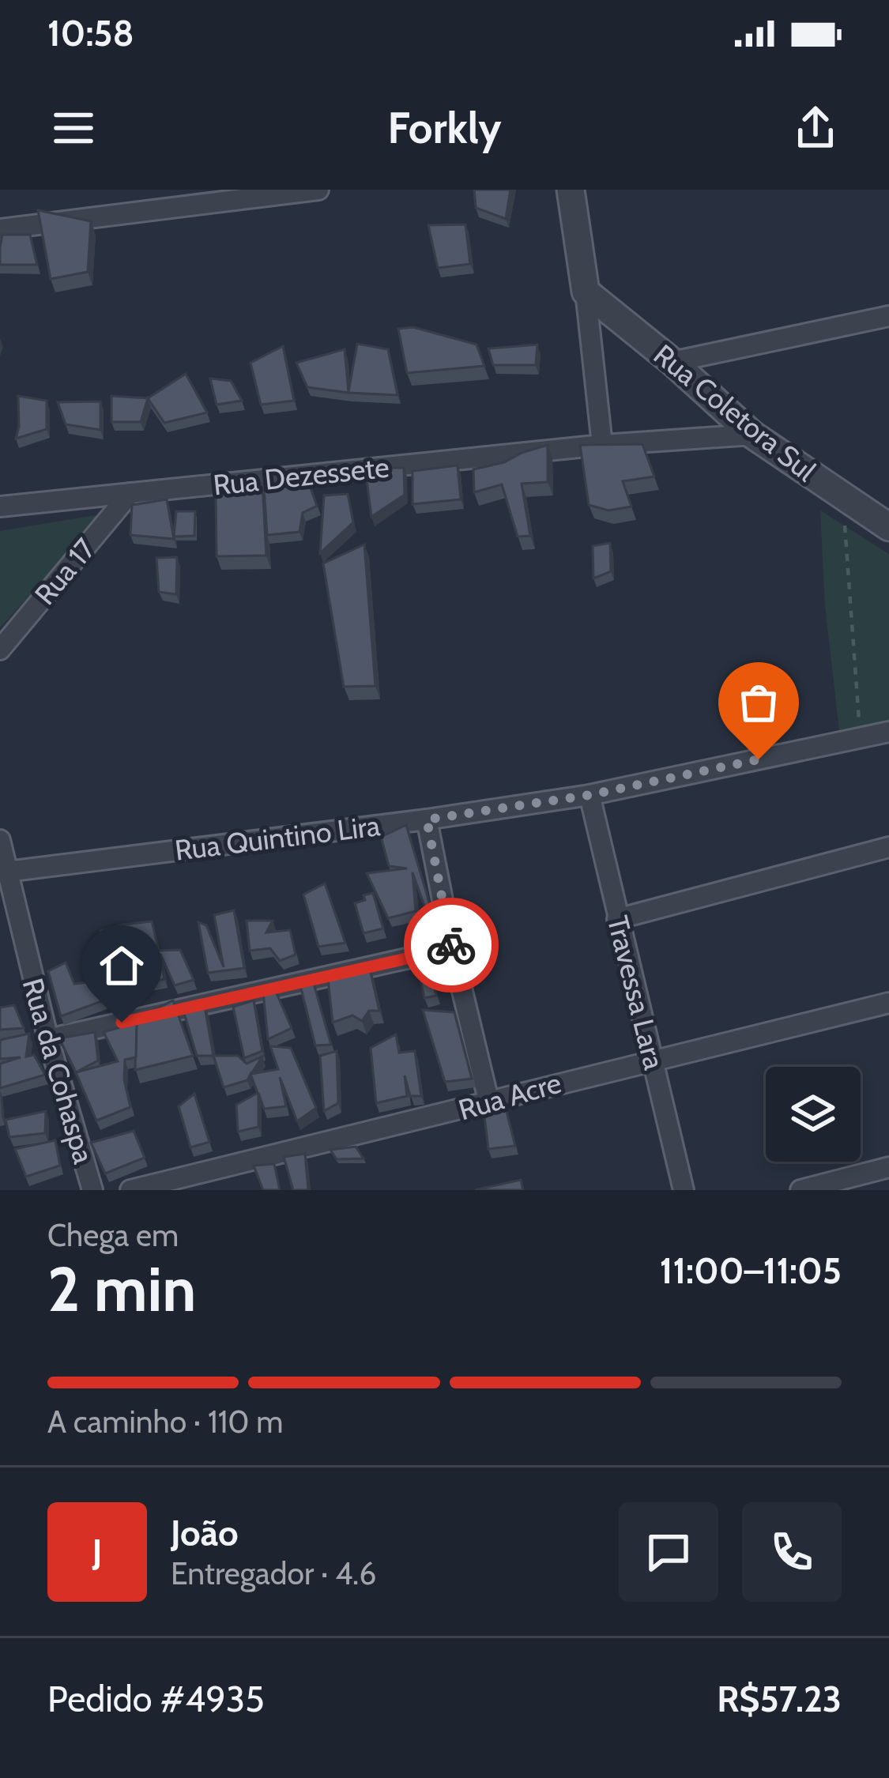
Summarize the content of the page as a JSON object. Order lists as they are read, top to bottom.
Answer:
{
  "streets": {
    "street": [
      "Rua Coletora Sul",
      "Rua Dezessete",
      "Rua 17",
      "Rua Quintino Lira",
      "Travessa Lara",
      "Rua da Cohaspa",
      "Rua Acre"
    ]
  },
  "crossings": [
    ["Rua Coletora Sul", "Rua Dezessete"],
    ["Rua Dezessete", "Rua 17"],
    ["Rua Quintino Lira", "Travessa Lara"],
    ["Rua Quintino Lira", "Rua da Cohaspa"],
    ["Travessa Lara", "Rua Acre"]
  ],
  "page": {
    "status": "10:58",
    "header": "Forkly",
    "heading": ["2 min", "Chega em", "11:00–11:05"],
    "panel": [
      "João",
      "Entregador · 4.6",
      "Pedido #4935",
      "R$57.23"
    ],
    "bar": "A caminho · 110 m",
    "round": "J"
  }
}
